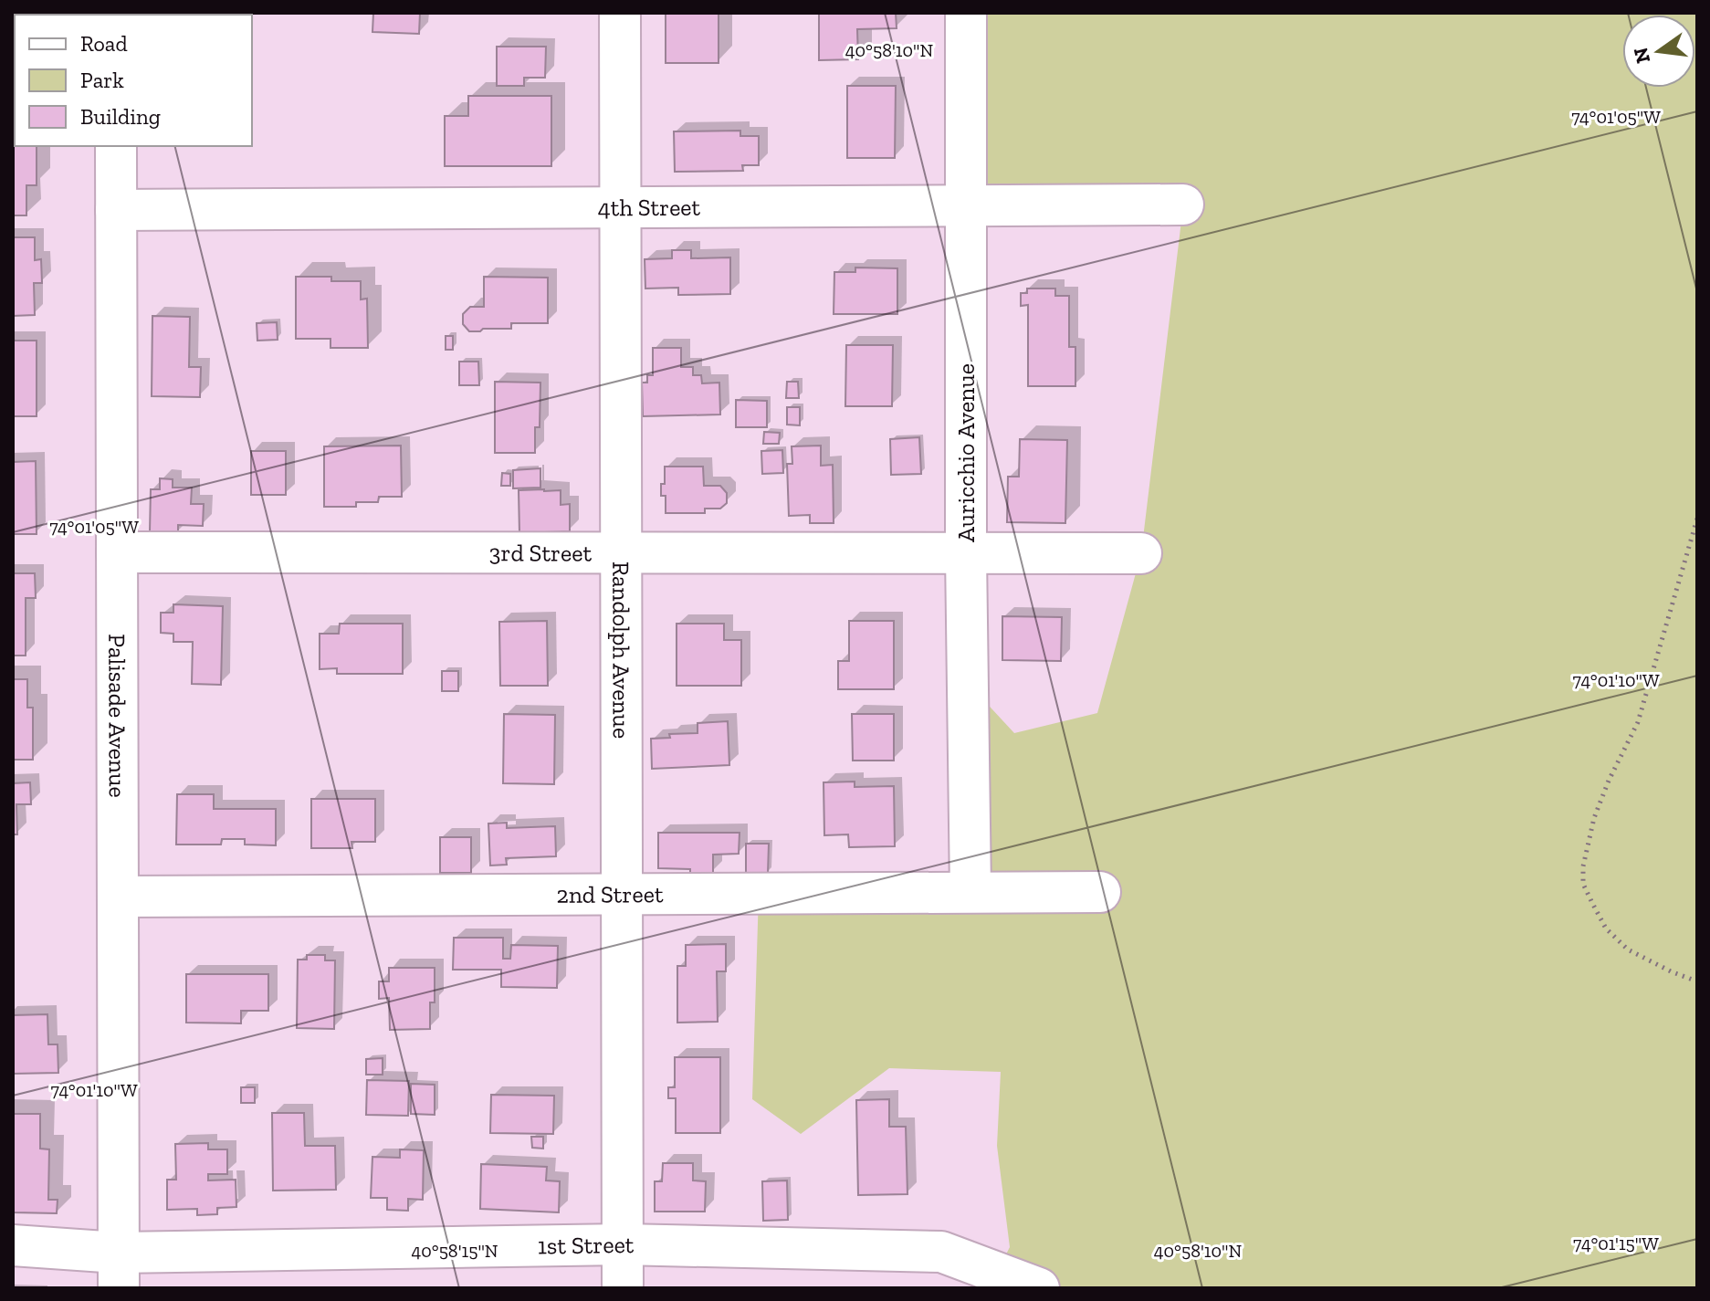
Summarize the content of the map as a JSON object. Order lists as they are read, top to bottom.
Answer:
{
  "streets": {
    "street": [
      "4th Street",
      "Auricchio Avenue",
      "3rd Street",
      "Randolph Avenue",
      "Palisade Avenue",
      "2nd Street",
      "1st Street"
    ]
  },
  "crossings": [
    ["4th Street", "Auricchio Avenue"],
    ["4th Street", "Randolph Avenue"],
    ["4th Street", "Palisade Avenue"],
    ["Auricchio Avenue", "3rd Street"],
    ["Auricchio Avenue", "2nd Street"],
    ["3rd Street", "Randolph Avenue"],
    ["3rd Street", "Palisade Avenue"],
    ["Randolph Avenue", "2nd Street"],
    ["Randolph Avenue", "1st Street"],
    ["Palisade Avenue", "2nd Street"],
    ["Palisade Avenue", "1st Street"]
  ],
  "legend": ["Road", "Park", "Building"],
  "north": "left",
  "coordinates": [
    "40°58'10\"N",
    "74°01'05\"W",
    "74°01'10\"W",
    "74°01'15\"W",
    "40°58'15\"N"
  ]
}
